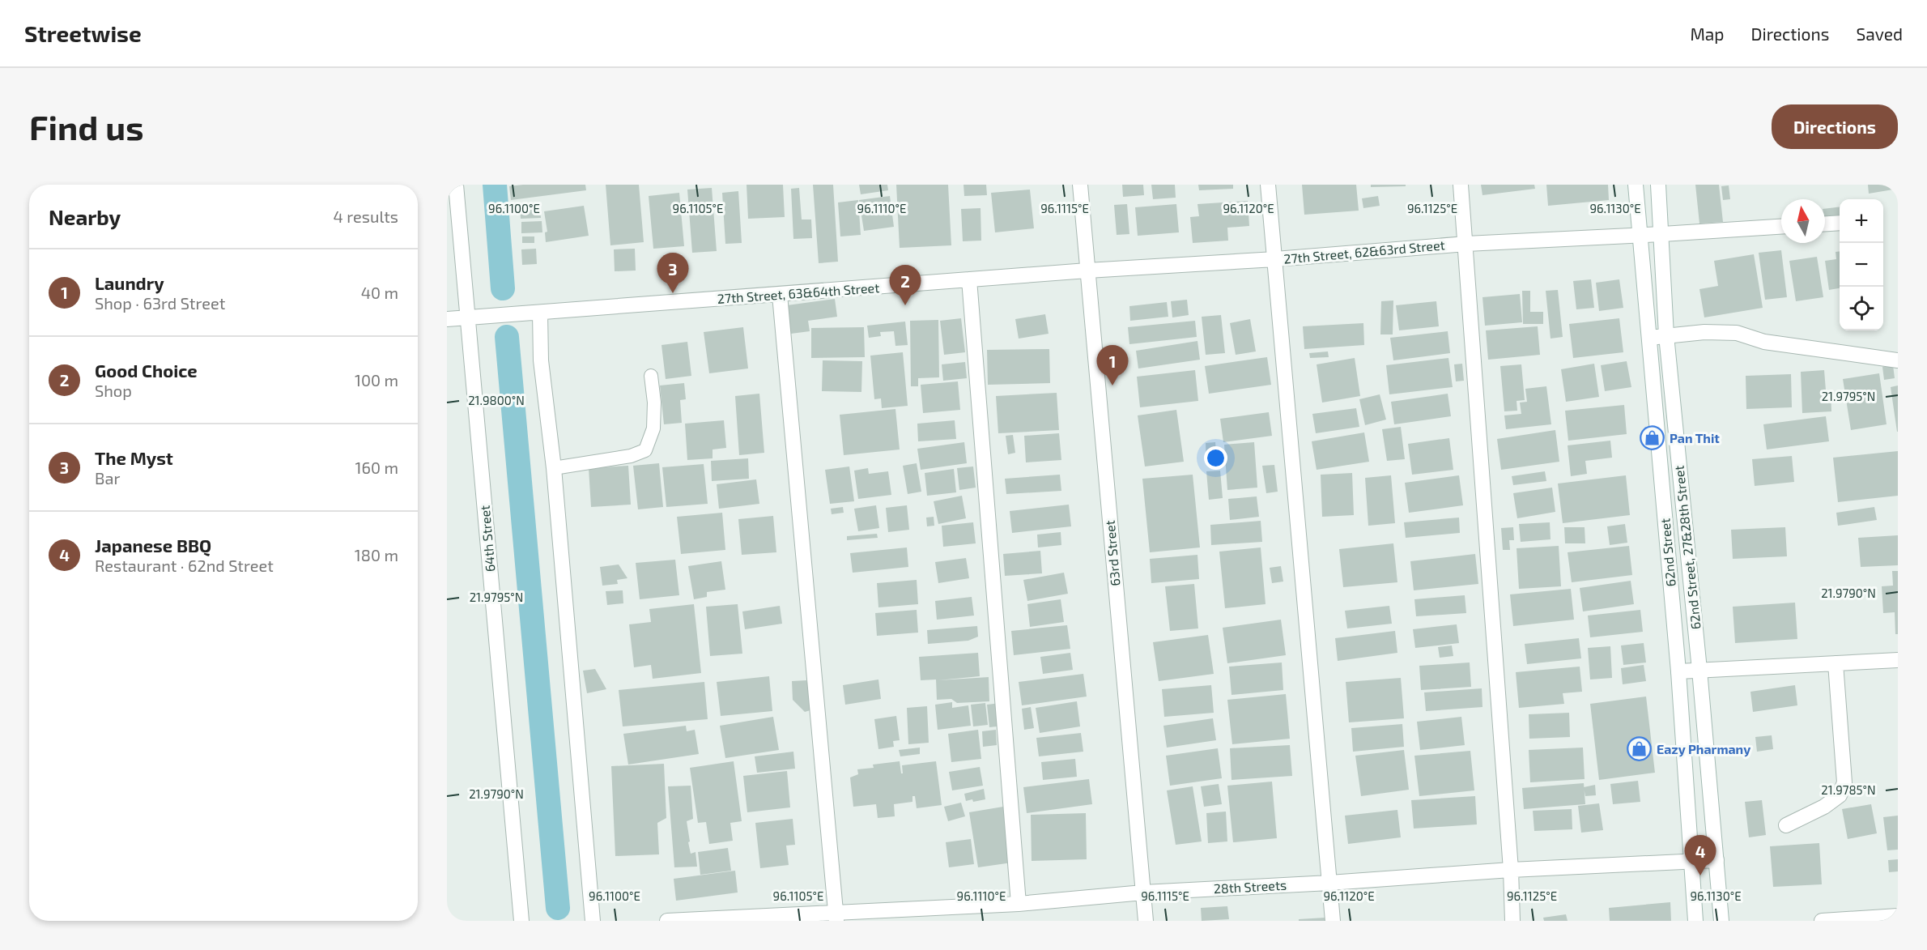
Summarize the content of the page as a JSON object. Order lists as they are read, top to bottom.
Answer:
{
  "streets": {
    "street": [
      "27th Street, 62&63rd Street",
      "27th Street, 63&64th Street",
      "64th Street",
      "62nd Street, 27&28th Street",
      "62nd Street",
      "63rd Street",
      "28th Streets"
    ]
  },
  "crossings": [
    ["27th Street, 62&63rd Street", "27th Street, 63&64th Street"],
    ["27th Street, 62&63rd Street", "62nd Street, 27&28th Street"],
    ["27th Street, 62&63rd Street", "62nd Street"],
    ["27th Street, 62&63rd Street", "63rd Street"],
    ["27th Street, 63&64th Street", "64th Street"],
    ["27th Street, 63&64th Street", "63rd Street"],
    ["62nd Street, 27&28th Street", "28th Streets"],
    ["62nd Street", "28th Streets"],
    ["63rd Street", "28th Streets"]
  ],
  "places": {
    "shop": ["Pan Thit", "Eazy Pharmany"]
  },
  "north": "top",
  "page": {
    "header": "Streetwise",
    "nav": ["Map", "Directions", "Saved"],
    "buttons": "Directions",
    "title": "Find us",
    "heading": ["Nearby", "4 results"],
    "map_buttons": ["+", "−"],
    "list": [
      {
        "mark": "1",
        "name": "Laundry",
        "note": "Shop · 63rd Street",
        "value": "40 m"
      },
      {
        "mark": "2",
        "name": "Good Choice",
        "note": "Shop",
        "value": "100 m"
      },
      {
        "mark": "3",
        "name": "The Myst",
        "note": "Bar",
        "value": "160 m"
      },
      {
        "mark": "4",
        "name": "Japanese BBQ",
        "note": "Restaurant · 62nd Street",
        "value": "180 m"
      }
    ],
    "pins": [
      "3",
      "2",
      "1",
      "4"
    ]
  },
  "coordinates": [
    "96.1100°E",
    "96.1105°E",
    "96.1110°E",
    "96.1115°E",
    "96.1120°E",
    "96.1125°E",
    "96.1130°E",
    "21.9795°N",
    "21.9800°N",
    "21.9790°N",
    "21.9785°N"
  ]
}
